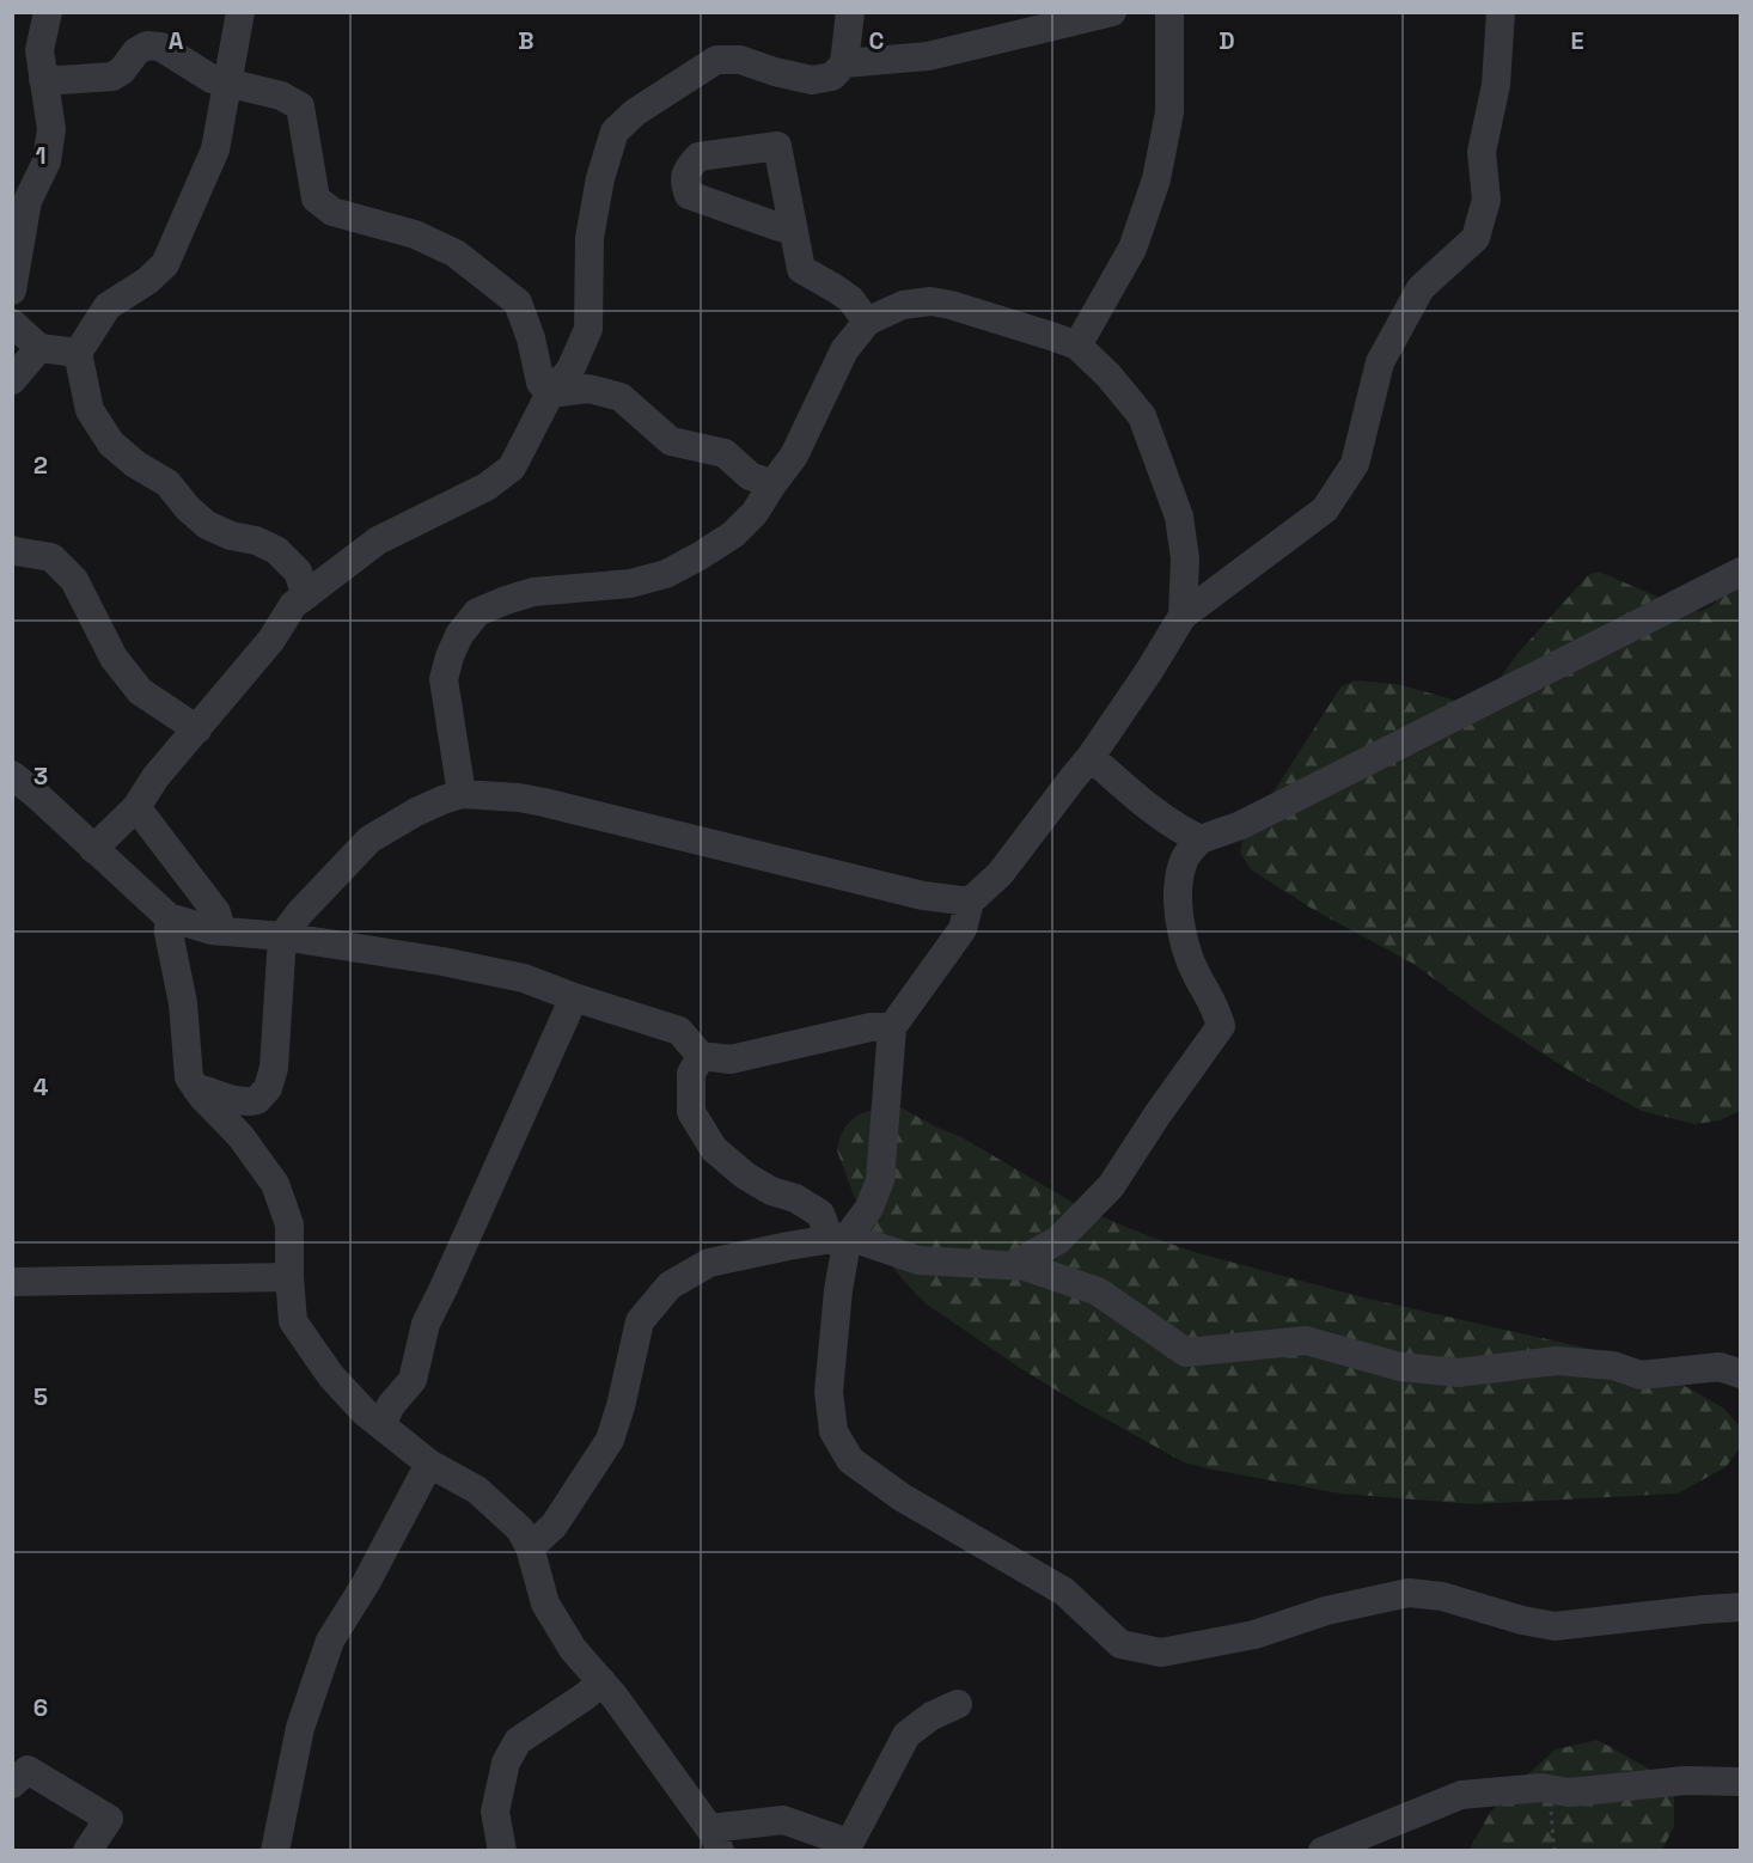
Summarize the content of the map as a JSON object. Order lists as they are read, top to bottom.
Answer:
{
  "grid": {
    "columns": [
      "A",
      "B",
      "C",
      "D",
      "E"
    ],
    "rows": [
      "1",
      "2",
      "3",
      "4",
      "5",
      "6"
    ]
  }
}
